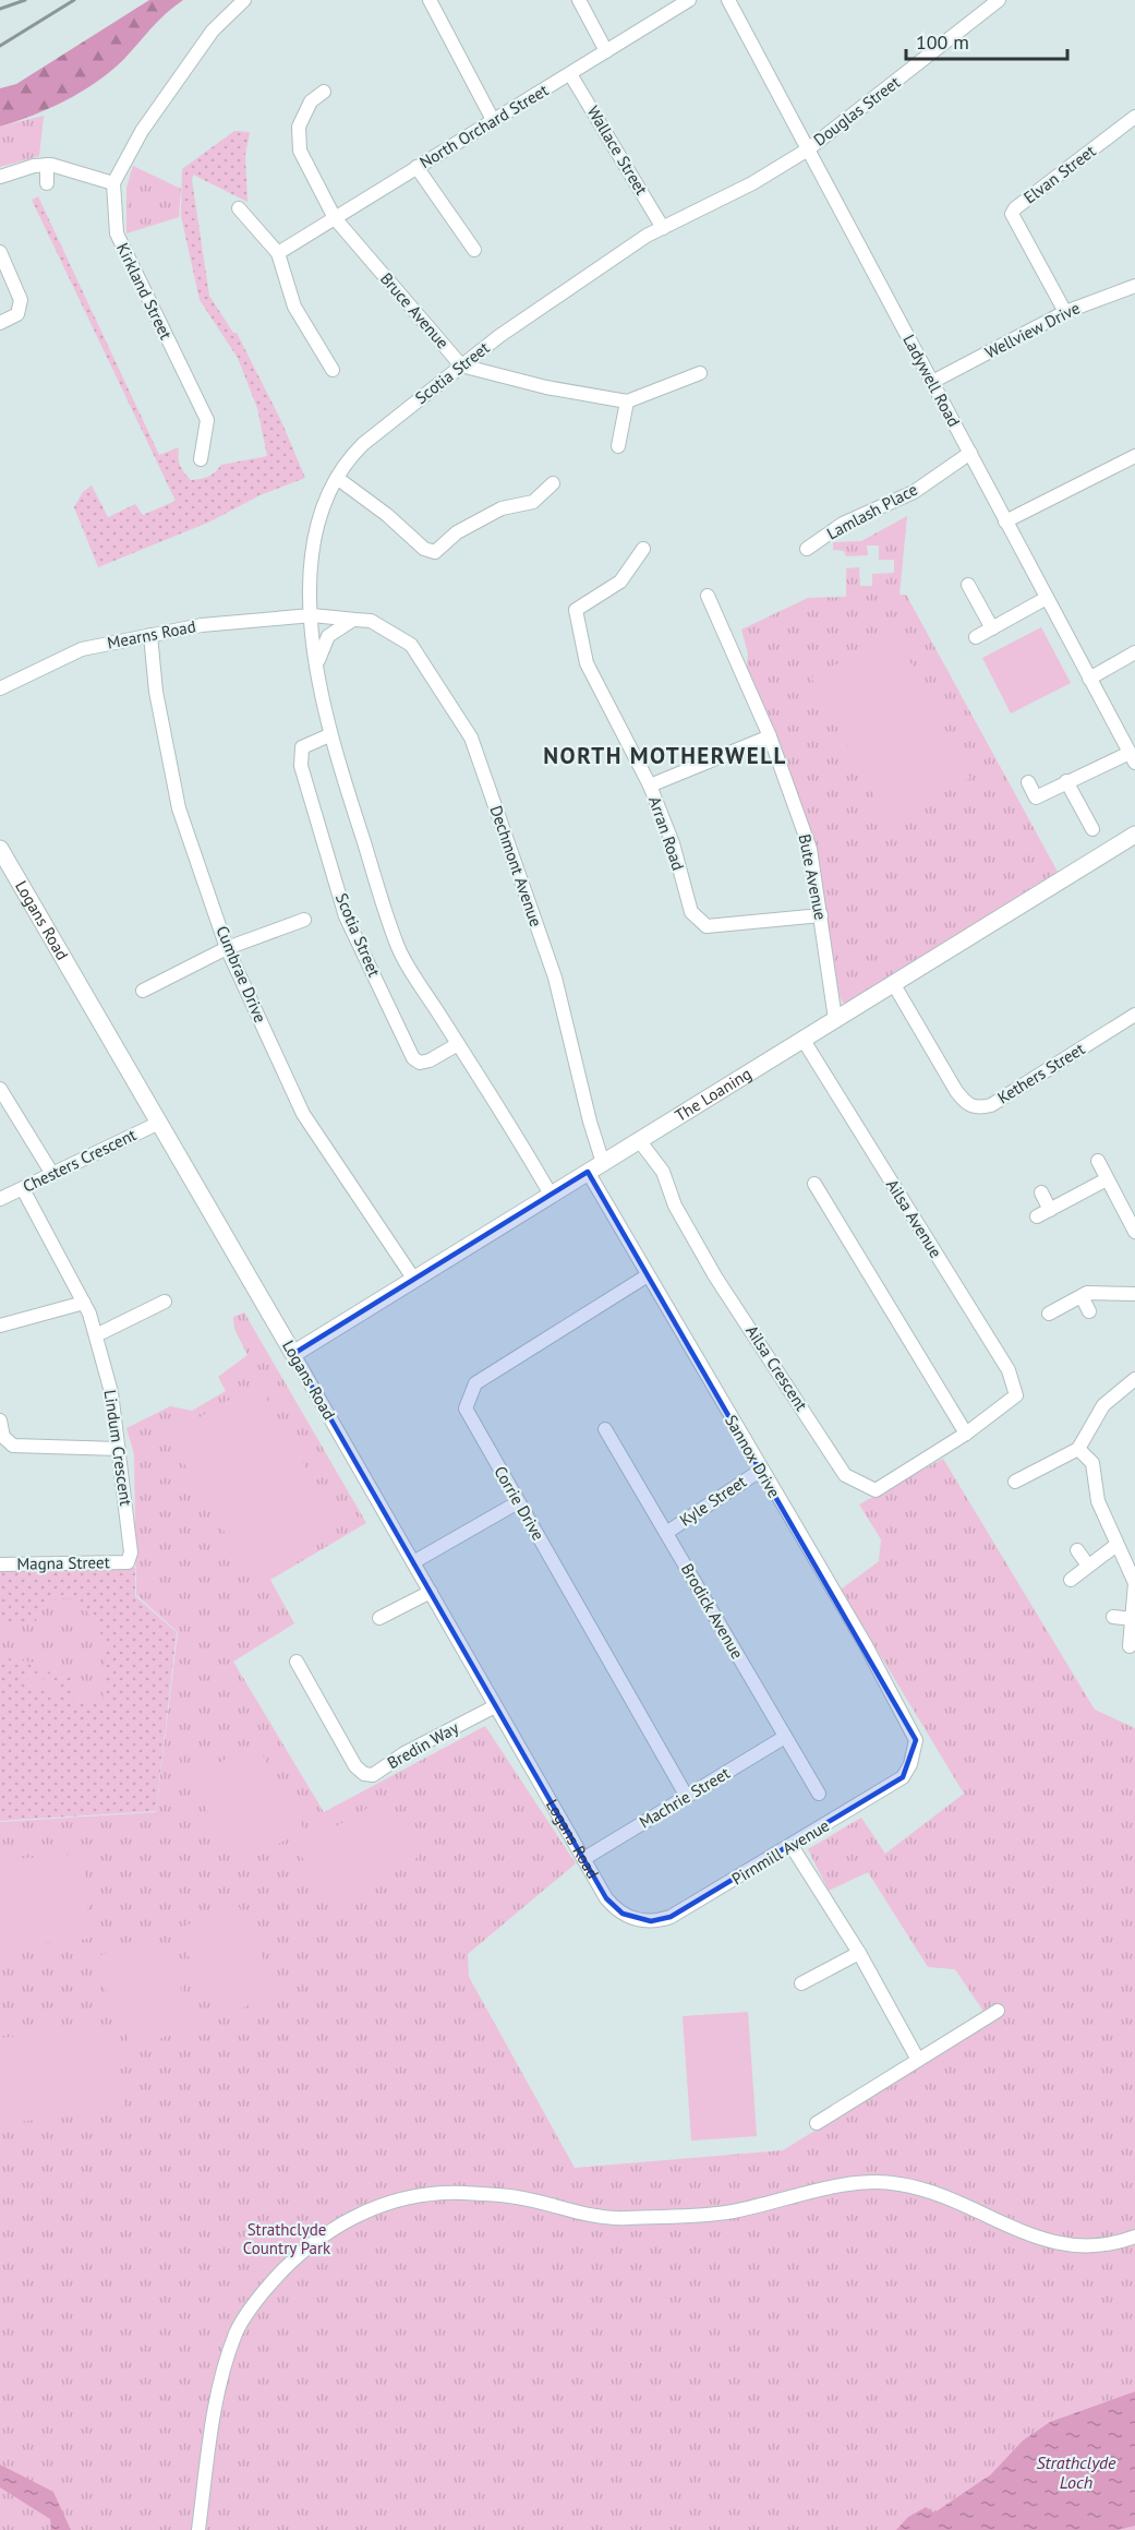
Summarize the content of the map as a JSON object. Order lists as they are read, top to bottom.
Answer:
{
  "streets": {
    "street": [
      "Douglas Street",
      "North Orchard Street",
      "Wallace Street",
      "Elvan Street",
      "Kirkland Street",
      "Bruce Avenue",
      "Wellview Drive",
      "Scotia Street",
      "Ladywell Road",
      "Lamlash Place",
      "Mearns Road",
      "Arran Road",
      "Dechmont Avenue",
      "Bute Avenue",
      "Logans Road",
      "Cumbrae Drive",
      "Kethers Street",
      "The Loaning",
      "Chesters Crescent",
      "Ailsa Avenue",
      "Ailsa Crescent",
      "Lindum Crescent",
      "Sannox Drive",
      "Kyle Street",
      "Corrie Drive",
      "Magna Street",
      "Brodick Avenue",
      "Bredin Way",
      "Machrie Street",
      "Pirnmill Avenue"
    ]
  },
  "crossings": [
    ["Douglas Street", "Scotia Street"],
    ["Douglas Street", "Ladywell Road"],
    ["North Orchard Street", "Wallace Street"],
    ["North Orchard Street", "Bruce Avenue"],
    ["Wallace Street", "Scotia Street"],
    ["Elvan Street", "Wellview Drive"],
    ["Bruce Avenue", "Scotia Street"],
    ["Wellview Drive", "Ladywell Road"],
    ["Scotia Street", "Ladywell Road"],
    ["Scotia Street", "Mearns Road"],
    ["Scotia Street", "Dechmont Avenue"],
    ["Scotia Street", "The Loaning"],
    ["Ladywell Road", "Lamlash Place"],
    ["Mearns Road", "Dechmont Avenue"],
    ["Mearns Road", "Cumbrae Drive"],
    ["Arran Road", "Bute Avenue"],
    ["Dechmont Avenue", "The Loaning"],
    ["Bute Avenue", "The Loaning"],
    ["Logans Road", "The Loaning"],
    ["Logans Road", "Chesters Crescent"],
    ["Logans Road", "Bredin Way"],
    ["Logans Road", "Machrie Street"],
    ["Logans Road", "Pirnmill Avenue"],
    ["Cumbrae Drive", "The Loaning"],
    ["Kethers Street", "The Loaning"],
    ["The Loaning", "Ailsa Avenue"],
    ["The Loaning", "Ailsa Crescent"],
    ["The Loaning", "Sannox Drive"],
    ["Chesters Crescent", "Lindum Crescent"],
    ["Ailsa Avenue", "Ailsa Crescent"],
    ["Lindum Crescent", "Magna Street"],
    ["Sannox Drive", "Kyle Street"],
    ["Sannox Drive", "Corrie Drive"],
    ["Sannox Drive", "Pirnmill Avenue"],
    ["Kyle Street", "Brodick Avenue"],
    ["Corrie Drive", "Machrie Street"],
    ["Brodick Avenue", "Machrie Street"]
  ],
  "districts": ["NORTH MOTHERWELL"],
  "water": ["Strathclyde Loch"],
  "parks": ["Strathclyde Country Park"],
  "scale_bar": "100 m"
}
